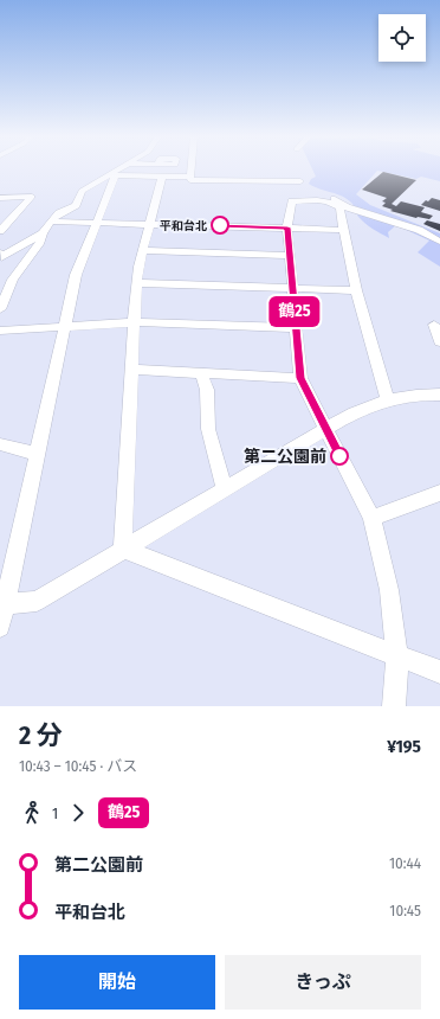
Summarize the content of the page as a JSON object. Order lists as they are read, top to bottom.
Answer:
{
  "places": ["平和台北", "第二公園前"],
  "lines": ["bus line 鶴25"],
  "page": {
    "on_map": "鶴25",
    "heading": ["2 分", "10:43 – 10:45 · バス", "¥195"],
    "legs": ["1", "鶴25"],
    "list": [
      {
        "name": "第二公園前",
        "value": "10:44"
      },
      {
        "name": "平和台北",
        "value": "10:45"
      }
    ],
    "buttons": ["開始", "きっぷ"]
  }
}
